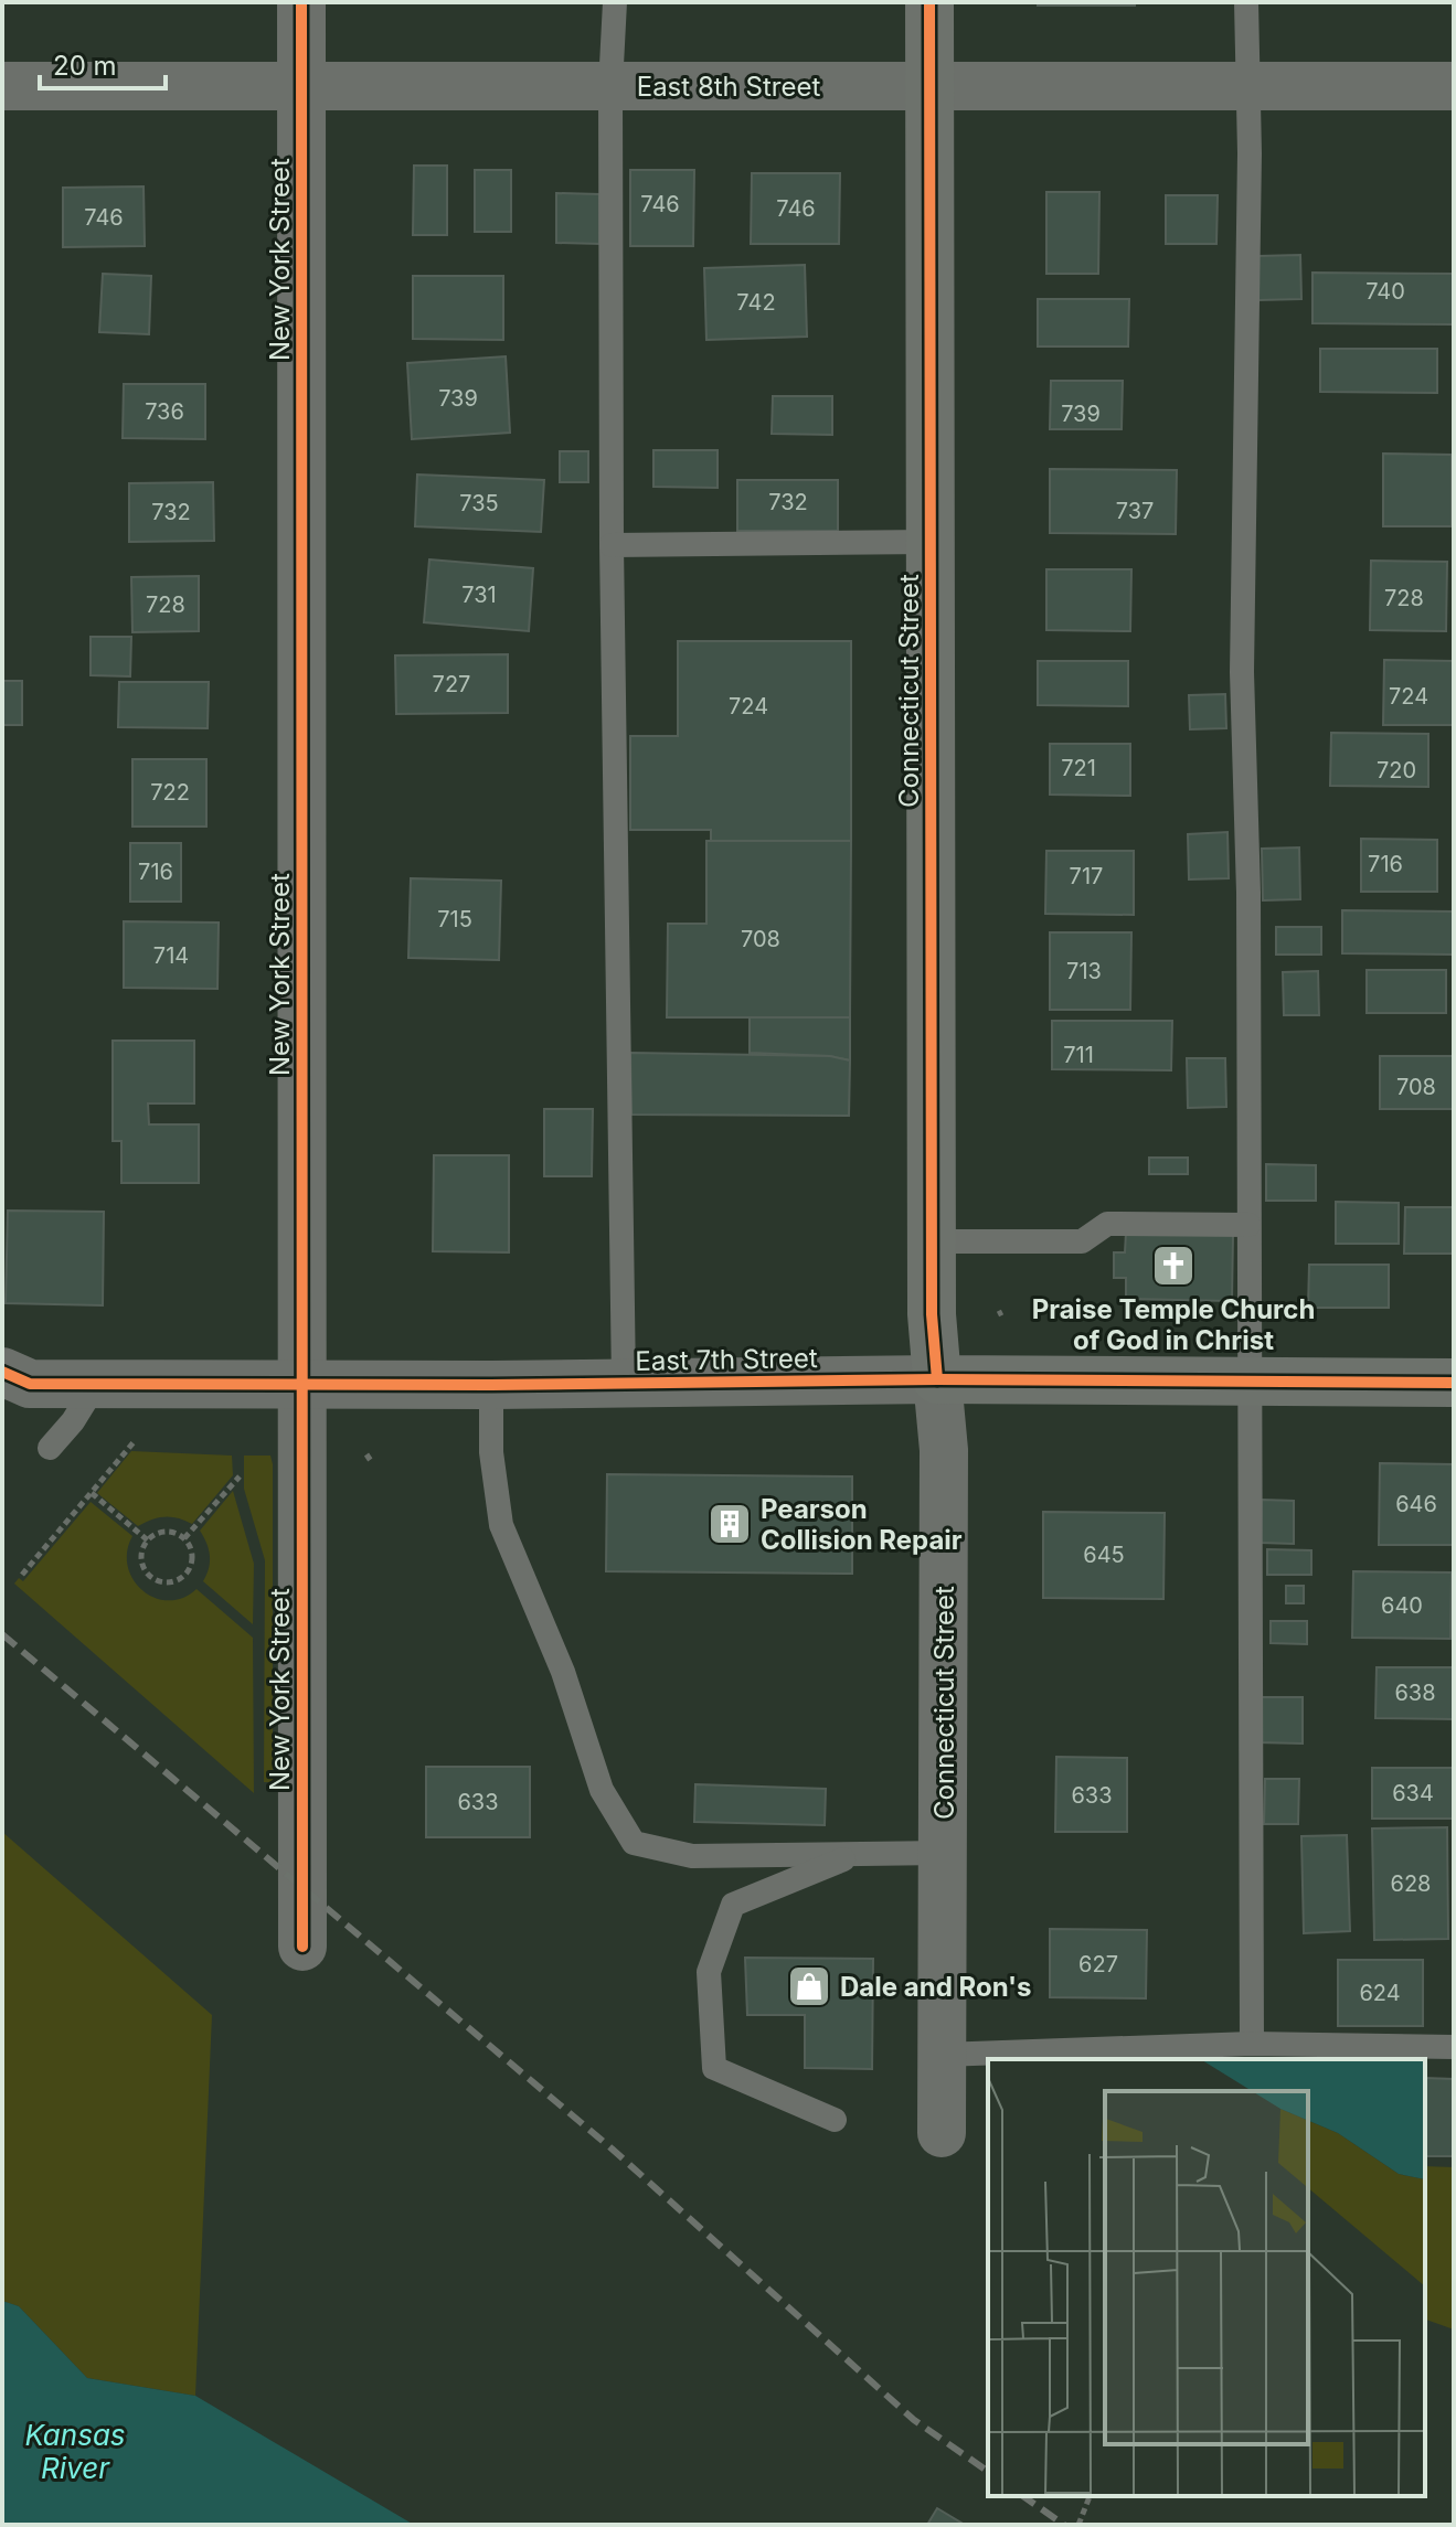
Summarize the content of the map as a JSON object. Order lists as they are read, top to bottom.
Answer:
{
  "streets": {
    "street": [
      "East 8th Street",
      "New York Street",
      "Connecticut Street",
      "East 7th Street"
    ]
  },
  "crossings": [
    ["East 8th Street", "New York Street"],
    ["East 8th Street", "Connecticut Street"],
    ["New York Street", "East 7th Street"],
    ["Connecticut Street", "East 7th Street"]
  ],
  "water": ["Kansas River"],
  "places": {
    "church": ["Praise Temple Church of God in Christ"],
    "building": ["Pearson Collision Repair"],
    "shop": ["Dale and Ron's"]
  },
  "house_numbers": [
    "746",
    "746",
    "746",
    "740",
    "742",
    "739",
    "736",
    "739",
    "732",
    "735",
    "737",
    "732",
    "731",
    "728",
    "728",
    "727",
    "724",
    "724",
    "721",
    "720",
    "722",
    "716",
    "716",
    "717",
    "715",
    "708",
    "714",
    "713",
    "711",
    "708",
    "646",
    "645",
    "640",
    "638",
    "634",
    "633",
    "633",
    "628",
    "627",
    "624"
  ],
  "scale_bar": "20 m"
}
